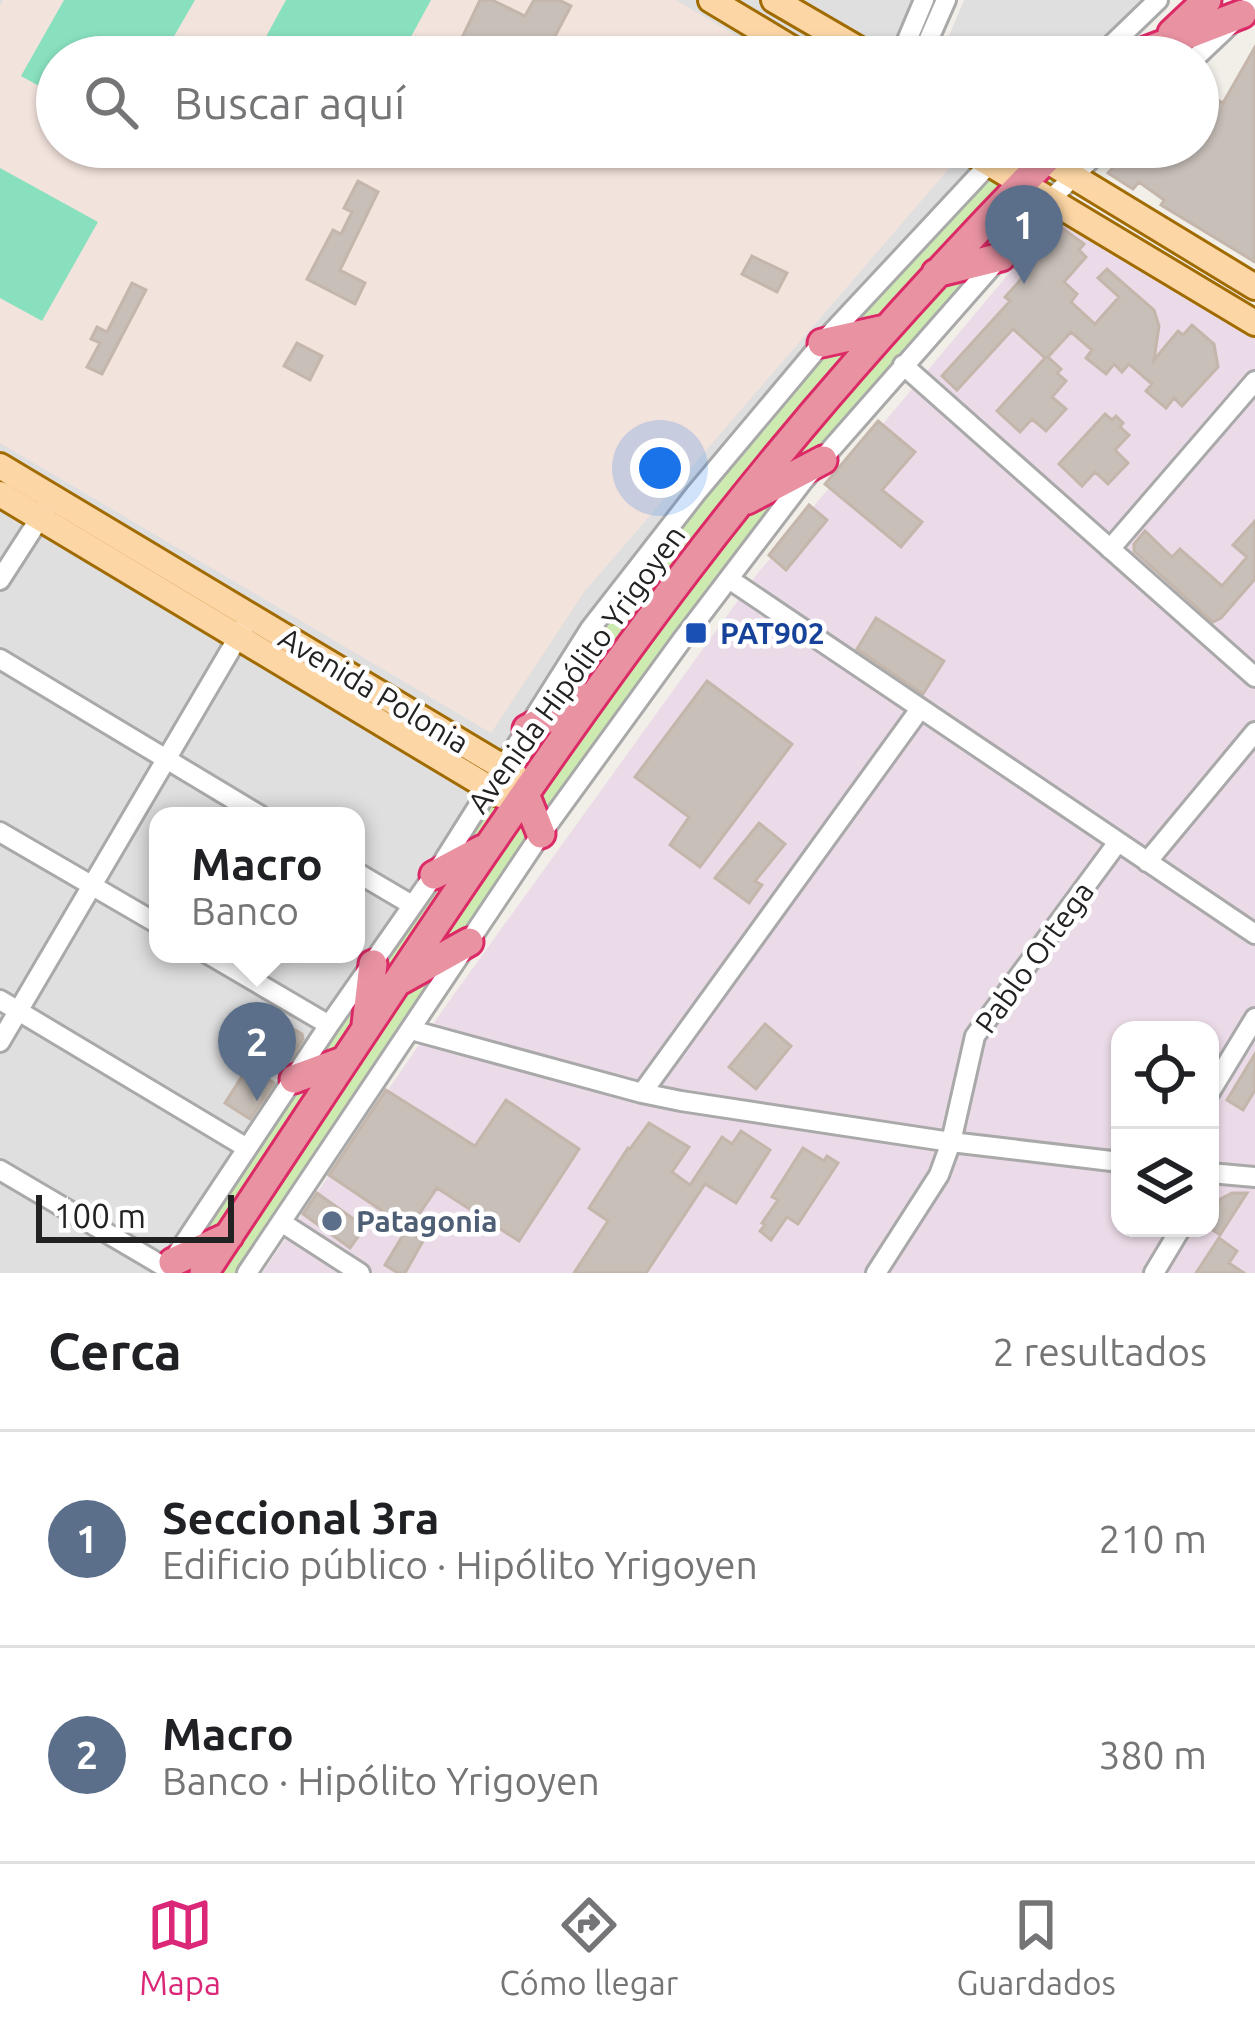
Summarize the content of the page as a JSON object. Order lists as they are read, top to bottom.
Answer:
{
  "streets": {
    "highway": ["Avenida Hipólito Yrigoyen"],
    "main road": ["Avenida Polonia"],
    "street": ["Pablo Ortega"]
  },
  "crossings": [
    ["Avenida Hipólito Yrigoyen", "Avenida Polonia"]
  ],
  "places": {
    "transit": ["PAT902"],
    "other": ["Patagonia"]
  },
  "scale_bar": "100 m",
  "page": {
    "search": "Buscar aquí",
    "pins": ["1", "2"],
    "popup": ["Macro", "Banco"],
    "scale": "100 m",
    "heading": ["Cerca", "2 resultados"],
    "list": [
      {
        "mark": "1",
        "name": "Seccional 3ra",
        "note": "Edificio público · Hipólito Yrigoyen",
        "value": "210 m"
      },
      {
        "mark": "2",
        "name": "Macro",
        "note": "Banco · Hipólito Yrigoyen",
        "value": "380 m"
      }
    ],
    "nav": ["Mapa", "Cómo llegar", "Guardados"]
  }
}
